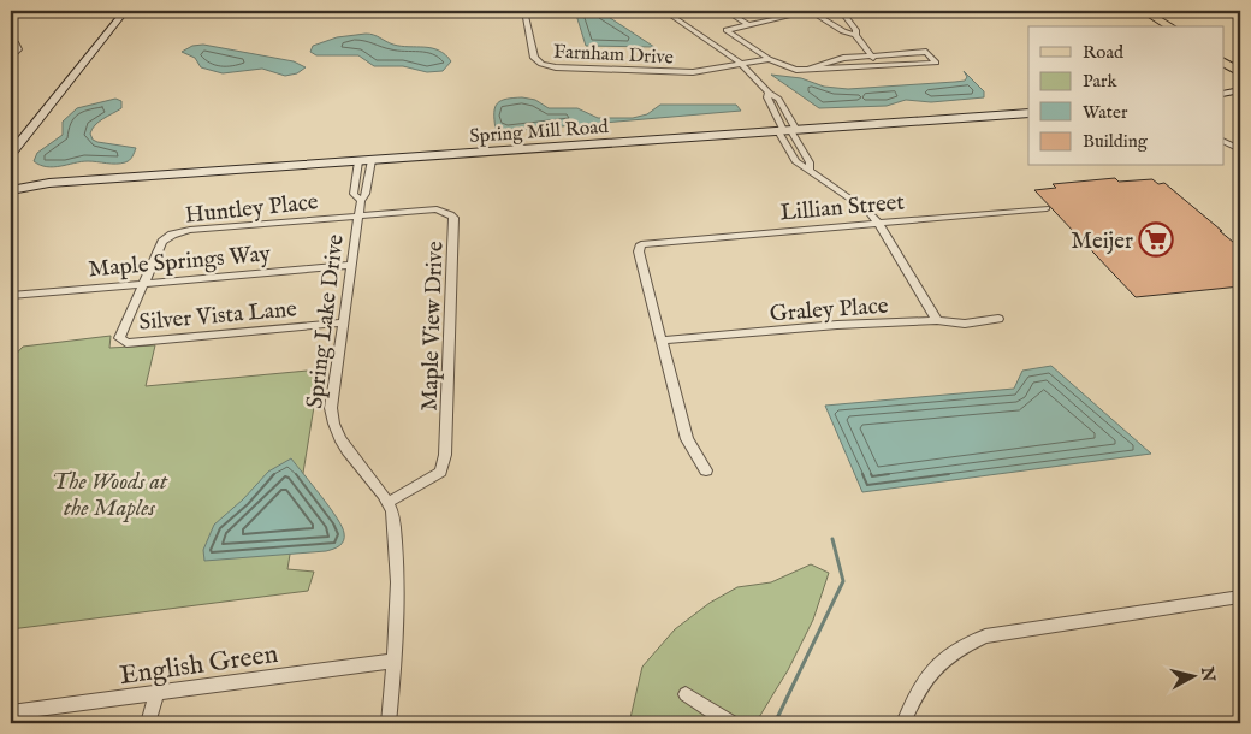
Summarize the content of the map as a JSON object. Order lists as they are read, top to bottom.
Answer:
{
  "streets": {
    "street": [
      "Farnham Drive",
      "Spring Mill Road",
      "Lillian Street",
      "Huntley Place",
      "Maple Springs Way",
      "Graley Place",
      "Silver Vista Lane",
      "Spring Lake Drive",
      "Maple View Drive",
      "English Green"
    ]
  },
  "crossings": [
    ["Spring Mill Road", "Spring Lake Drive"],
    ["Huntley Place", "Maple Springs Way"],
    ["Huntley Place", "Silver Vista Lane"],
    ["Huntley Place", "Spring Lake Drive"],
    ["Huntley Place", "Maple View Drive"],
    ["Maple Springs Way", "Silver Vista Lane"],
    ["Maple Springs Way", "Spring Lake Drive"],
    ["Silver Vista Lane", "Spring Lake Drive"],
    ["Spring Lake Drive", "Maple View Drive"],
    ["Spring Lake Drive", "English Green"]
  ],
  "parks": ["The Woods at the Maples"],
  "places": {
    "supermarket": ["Meijer"]
  },
  "legend": [
    "Road",
    "Park",
    "Water",
    "Building"
  ],
  "north": "right"
}
